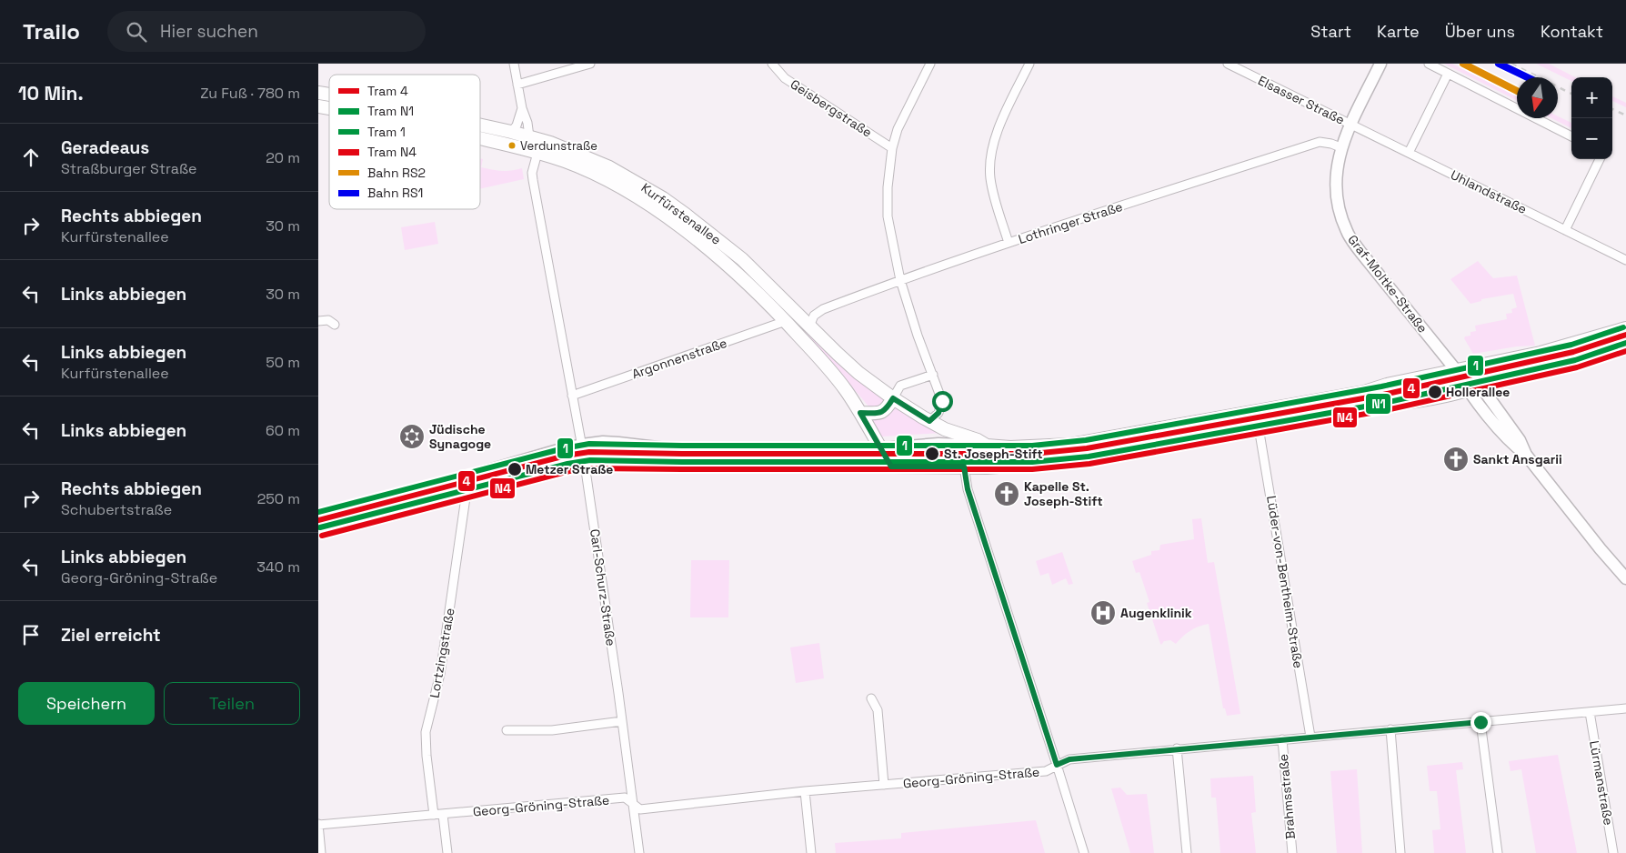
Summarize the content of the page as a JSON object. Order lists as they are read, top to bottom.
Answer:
{
  "streets": {
    "main road": ["Kurfürstenallee", "Graf-Moltke-Straße"],
    "street": [
      "Elsasser Straße",
      "Geisbergstraße",
      "Uhlandstraße",
      "Lothringer Straße",
      "Argonnenstraße",
      "Lüder-von-Bentheim-Straße",
      "Carl-Schurz-Straße",
      "Lortzingstraße",
      "Georg-Gröning-Straße",
      "Lürmanstraße",
      "Brahmsstraße"
    ]
  },
  "crossings": [
    ["Elsasser Straße", "Uhlandstraße"],
    ["Elsasser Straße", "Graf-Moltke-Straße"],
    ["Uhlandstraße", "Graf-Moltke-Straße"],
    ["Kurfürstenallee", "Lothringer Straße"],
    ["Kurfürstenallee", "Graf-Moltke-Straße"],
    ["Kurfürstenallee", "Argonnenstraße"],
    ["Lothringer Straße", "Graf-Moltke-Straße"],
    ["Lüder-von-Bentheim-Straße", "Georg-Gröning-Straße"],
    ["Carl-Schurz-Straße", "Georg-Gröning-Straße"],
    ["Lortzingstraße", "Georg-Gröning-Straße"],
    ["Georg-Gröning-Straße", "Lürmanstraße"],
    ["Georg-Gröning-Straße", "Brahmsstraße"]
  ],
  "places": {
    "other": [
      "Verdunstraße",
      "Hollerallee",
      "St. Joseph-Stift",
      "Metzer Straße"
    ],
    "synagogue": ["Jüdische Synagoge"],
    "church": ["Sankt Ansgarii", "Kapelle St. Joseph-Stift"],
    "hospital": ["Augenklinik"]
  },
  "lines": [
    "rail line RS2",
    "rail line RS1",
    "tram line 1",
    "tram line 4",
    "tram line N1",
    "tram line N4"
  ],
  "legend": [
    "Tram 4",
    "Tram N1",
    "Tram 1",
    "Tram N4",
    "Bahn RS2",
    "Bahn RS1"
  ],
  "north": "bottom",
  "page": {
    "header": "Trailo",
    "search": "Hier suchen",
    "nav": [
      "Start",
      "Karte",
      "Über uns",
      "Kontakt"
    ],
    "heading": ["10 Min.", "Zu Fuß · 780 m"],
    "map_buttons": ["+", "−"],
    "list": [
      ["Geradeaus", "Straßburger Straße", "20 m"],
      ["Rechts abbiegen", "Kurfürstenallee", "30 m"],
      ["Links abbiegen", "30 m"],
      ["Links abbiegen", "Kurfürstenallee", "50 m"],
      ["Links abbiegen", "60 m"],
      ["Rechts abbiegen", "Schubertstraße", "250 m"],
      ["Links abbiegen", "Georg-Gröning-Straße", "340 m"],
      "Ziel erreicht"
    ],
    "buttons": ["Speichern", "Teilen"]
  }
}
